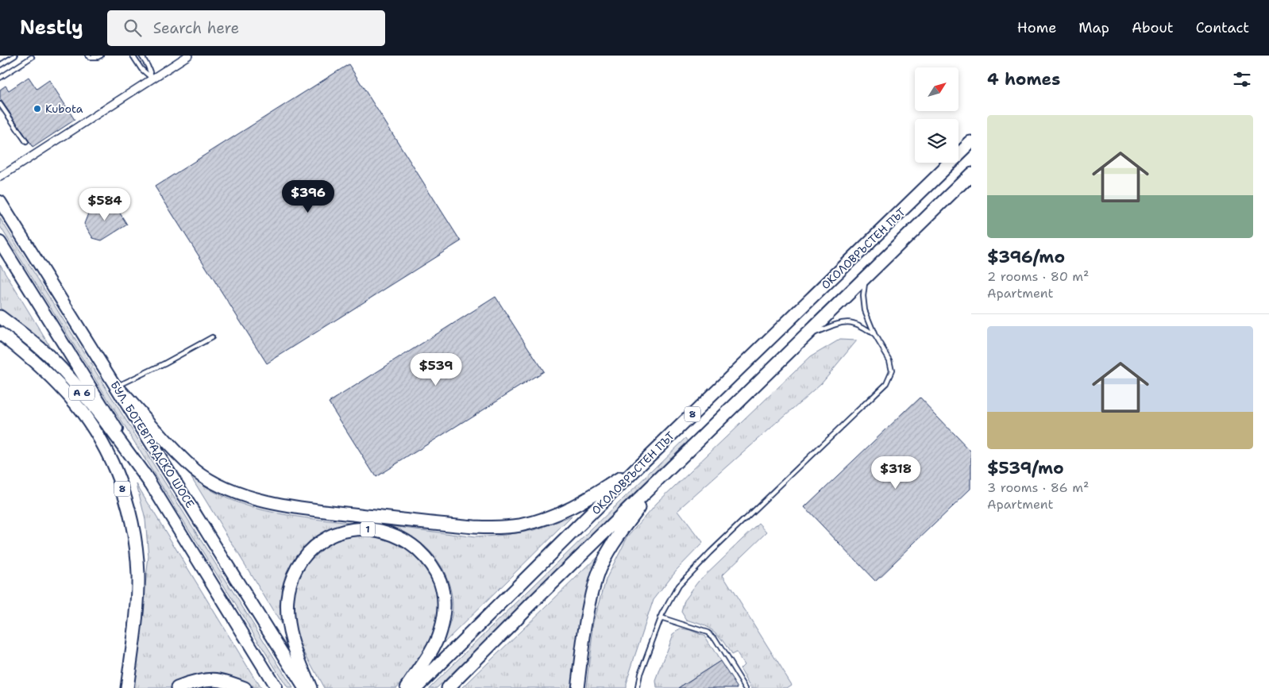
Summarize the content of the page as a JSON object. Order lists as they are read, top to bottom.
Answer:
{
  "streets": {
    "highway": [
      "ОКОЛОВРЪСТЕН ПЪТ",
      "A 6",
      "8",
      "1"
    ],
    "main road": ["БУЛ. БОТЕВГРАДСКО ШОСЕ"]
  },
  "crossings": [
    ["A 6", "БУЛ. БОТЕВГРАДСКО ШОСЕ"]
  ],
  "places": ["Kubota"],
  "north": "top right",
  "page": {
    "header": "Nestly",
    "search": "Search here",
    "nav": [
      "Home",
      "Map",
      "About",
      "Contact"
    ],
    "heading": "4 homes",
    "list": [
      {
        "name": "$396/mo",
        "note": "2 rooms · 80 m² · Apartment"
      },
      {
        "name": "$539/mo",
        "note": "3 rooms · 86 m² · Apartment"
      }
    ],
    "price": [
      "$396",
      "$584",
      "$539",
      "$318"
    ]
  }
}
